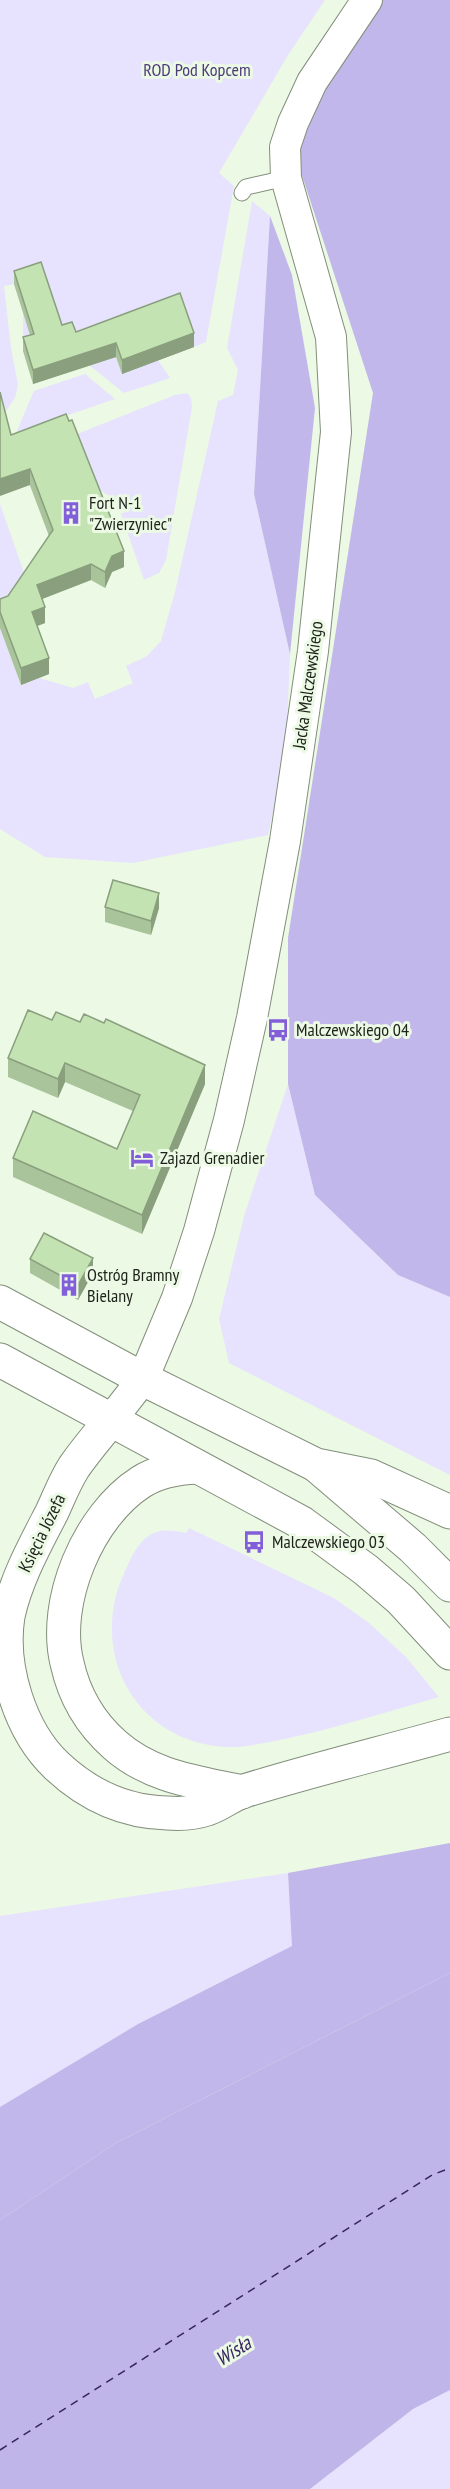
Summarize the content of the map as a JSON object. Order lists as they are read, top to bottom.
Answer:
{
  "streets": {
    "street": ["Jacka Malczewskiego", "Księcia Józefa"]
  },
  "crossings": [
    ["Jacka Malczewskiego", "Księcia Józefa"]
  ],
  "water": ["Wisła"],
  "parks": ["ROD Pod Kopcem"],
  "places": {
    "building": ["Fort N-1 \"Zwierzyniec\"", "Ostróg Bramny Bielany"],
    "bus stop": ["Malczewskiego 04", "Malczewskiego 03"],
    "hotel": ["Zajazd Grenadier"]
  }
}
